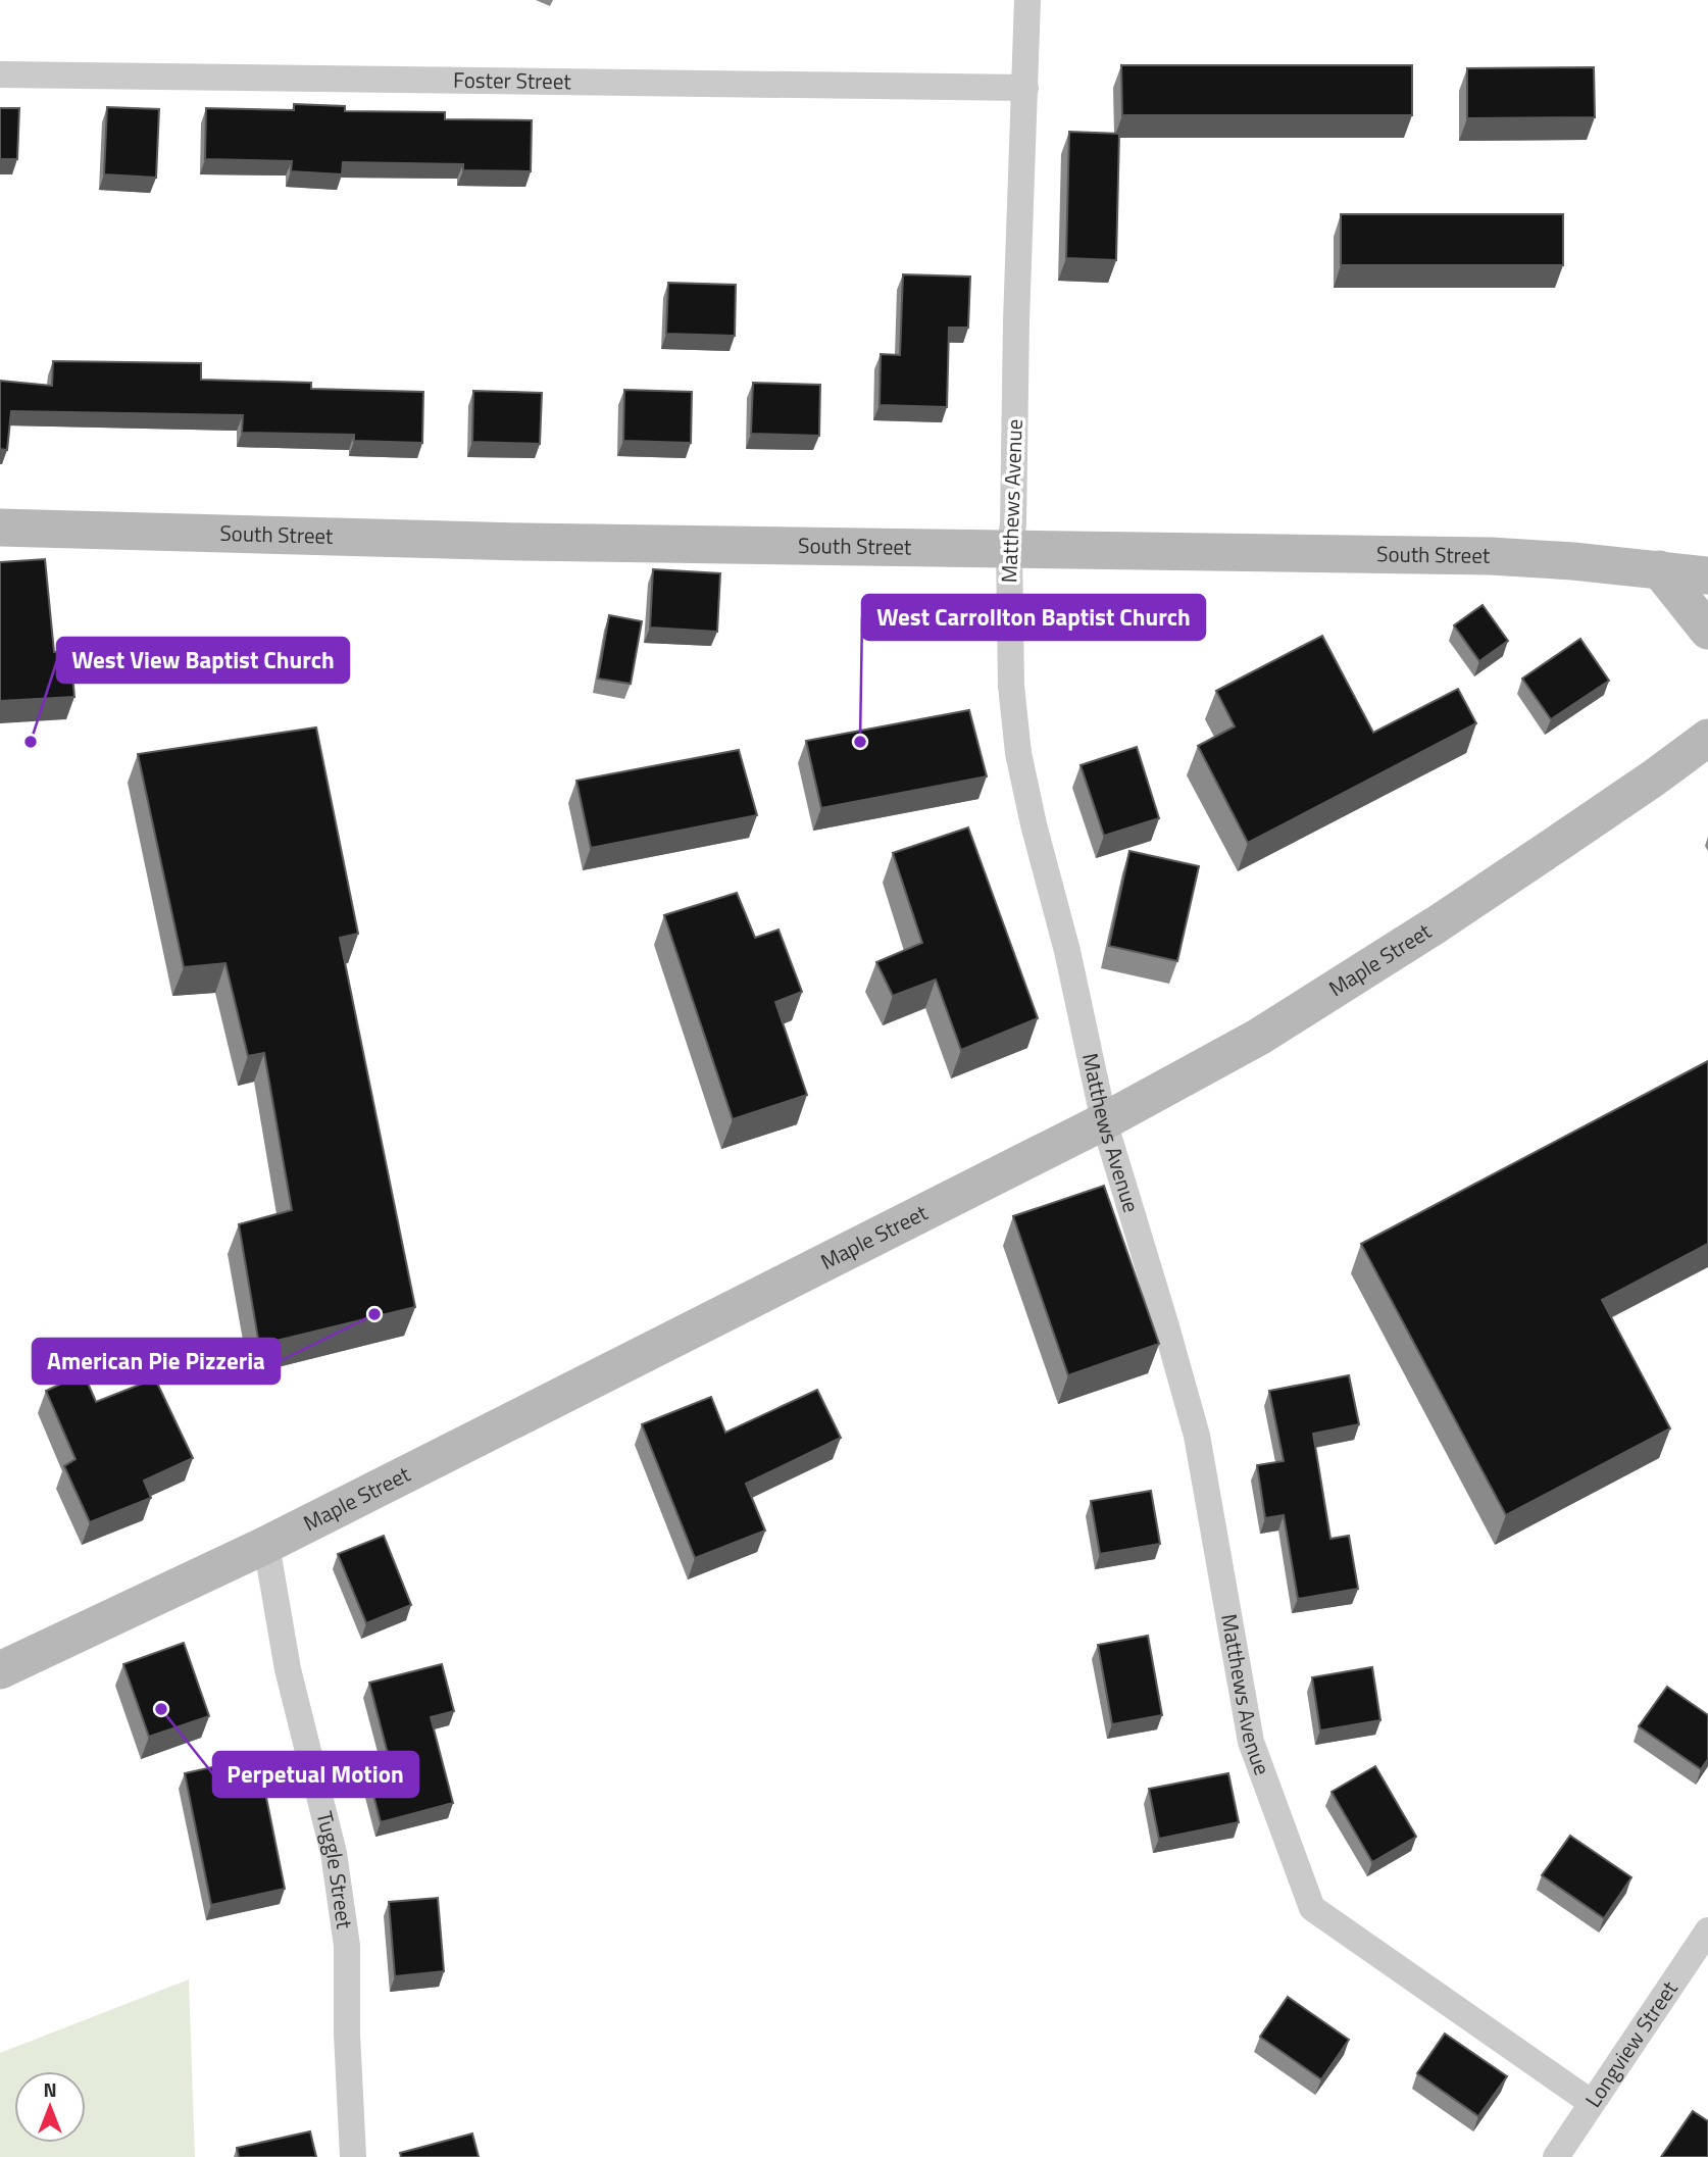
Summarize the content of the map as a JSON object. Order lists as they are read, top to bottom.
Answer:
{
  "streets": {
    "main road": ["South Street", "Maple Street"],
    "street": [
      "Foster Street",
      "Matthews Avenue",
      "Tuggle Street",
      "Longview Street"
    ]
  },
  "crossings": [
    ["Foster Street", "Matthews Avenue"],
    ["Matthews Avenue", "South Street"],
    ["Matthews Avenue", "Maple Street"],
    ["Matthews Avenue", "Longview Street"],
    ["Maple Street", "Tuggle Street"]
  ],
  "places": [
    "West View Baptist Church",
    "West Carrollton Baptist Church",
    "American Pie Pizzeria",
    "Perpetual Motion"
  ],
  "north": "top"
}
